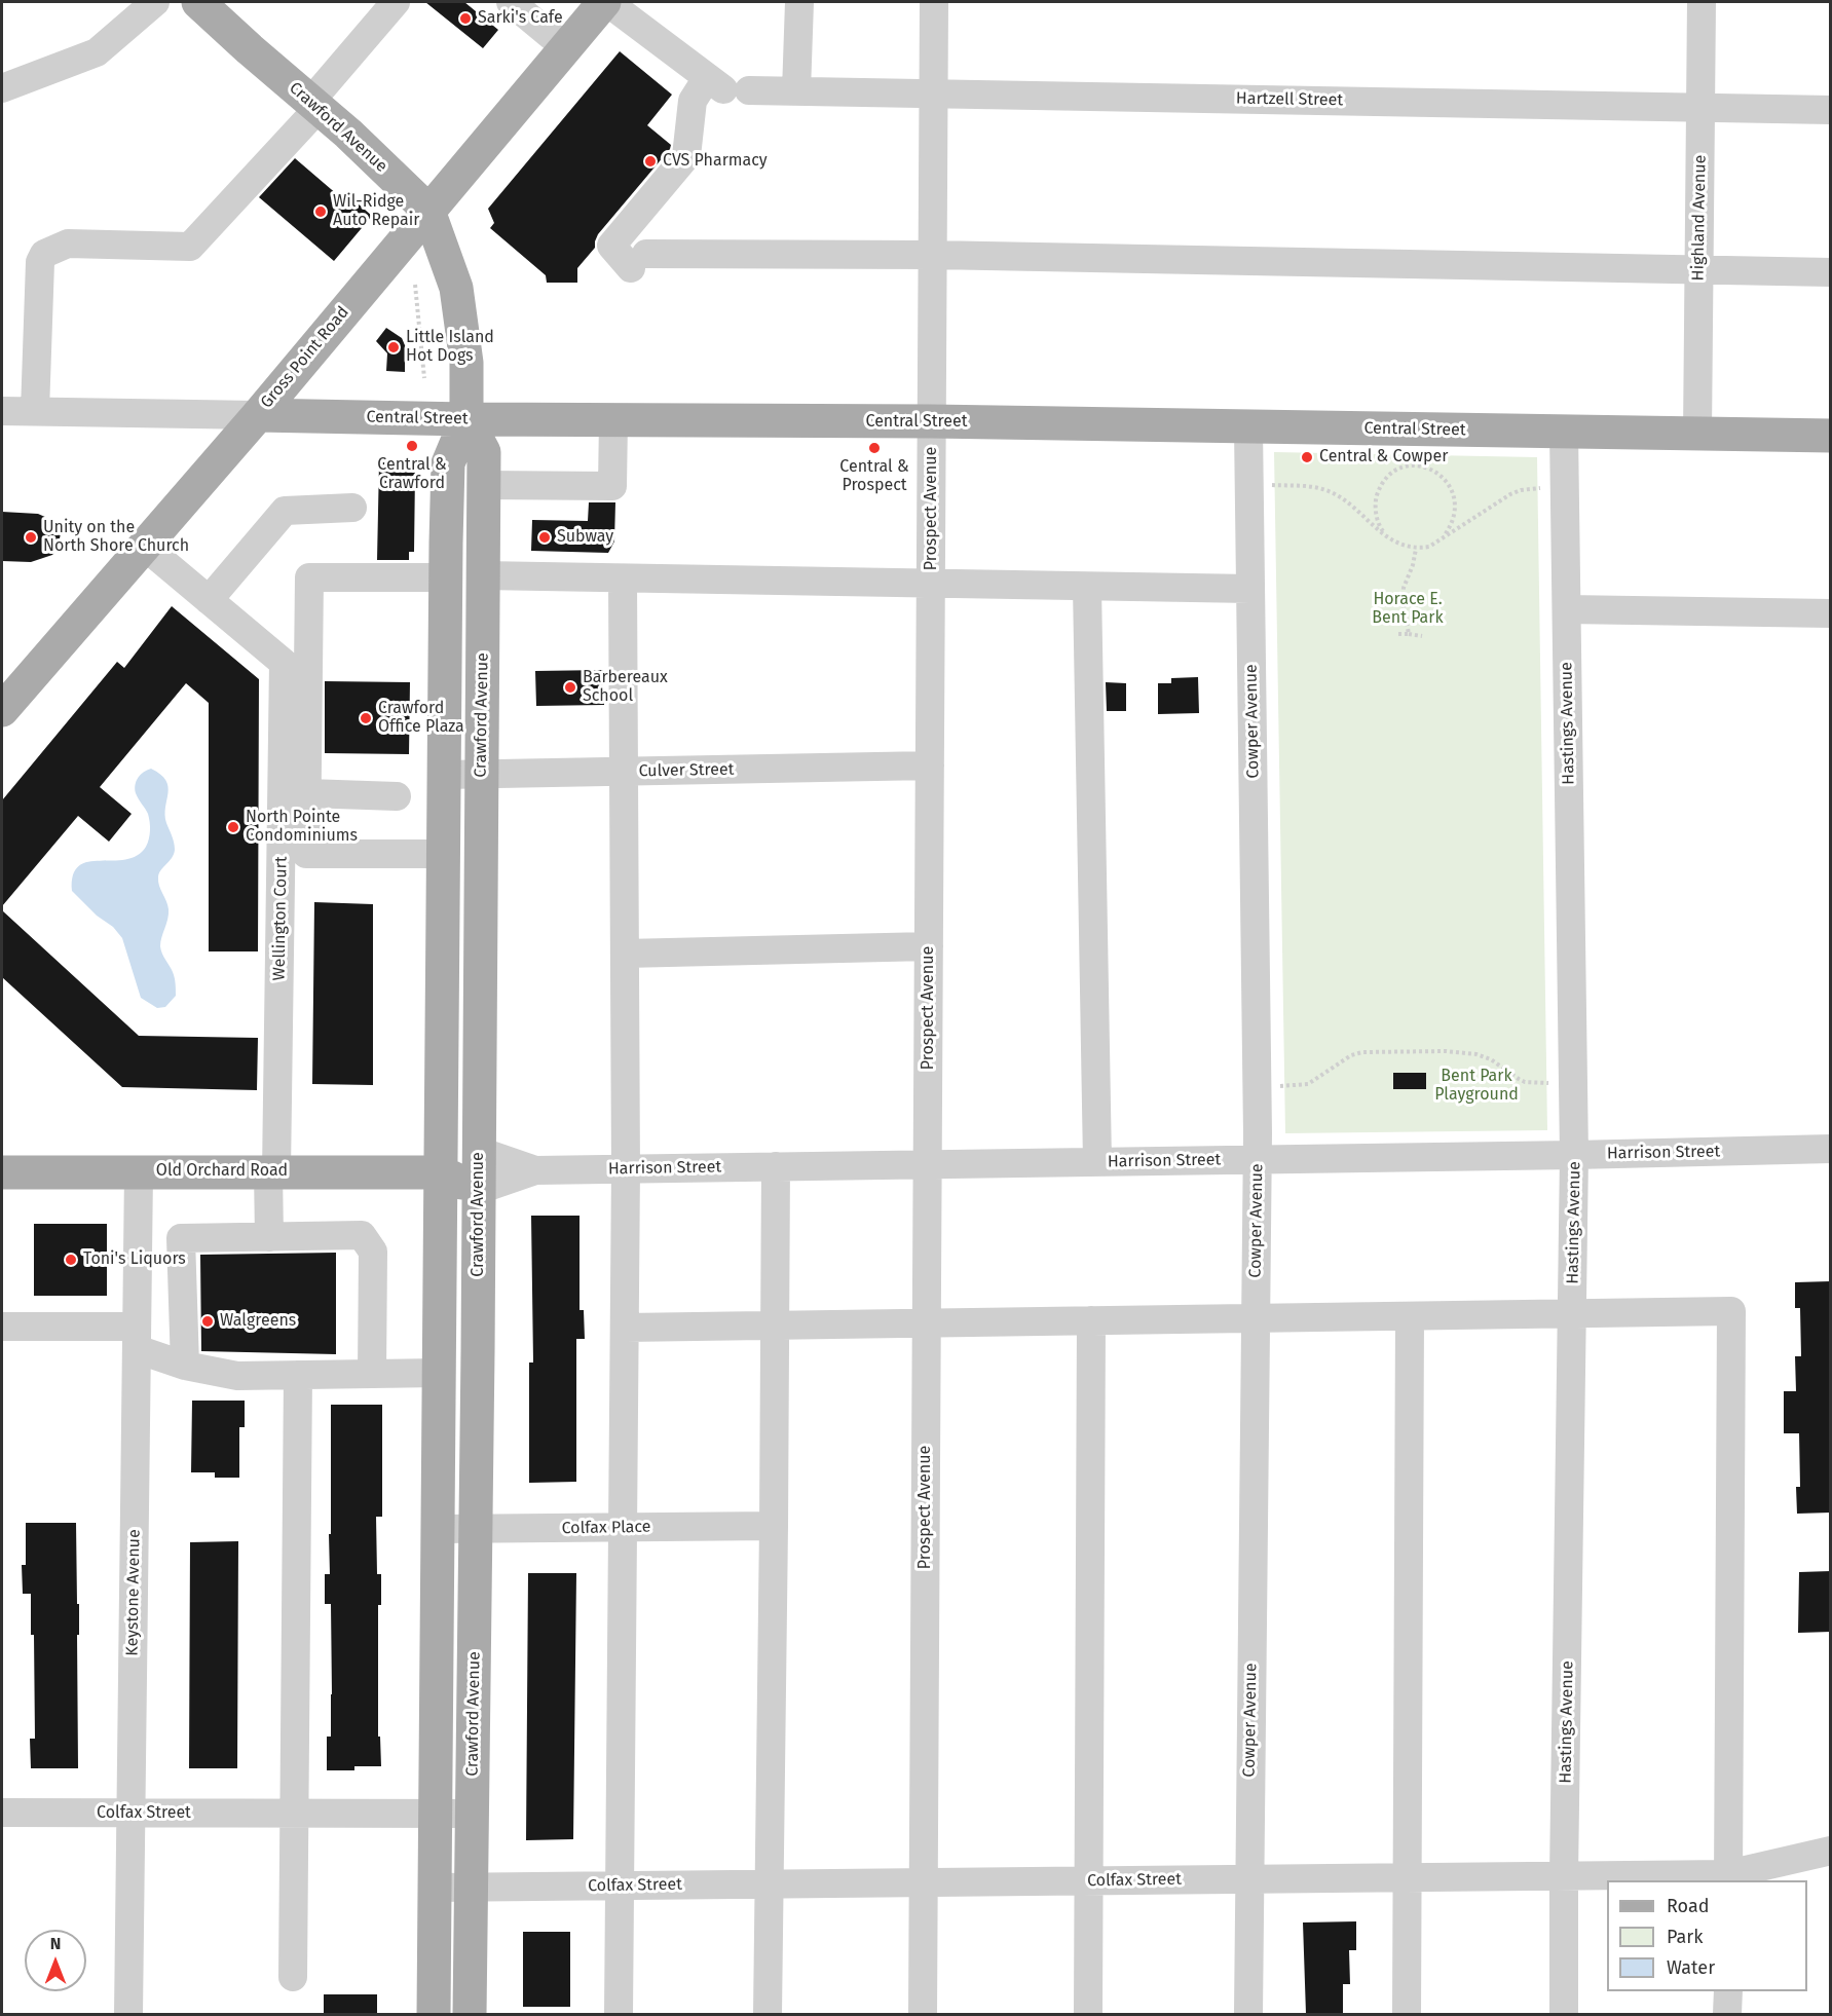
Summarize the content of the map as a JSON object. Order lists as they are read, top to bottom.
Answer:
{
  "streets": {
    "main road": [
      "Crawford Avenue",
      "Gross Point Road",
      "Central Street",
      "Old Orchard Road"
    ],
    "street": [
      "Hartzell Street",
      "Highland Avenue",
      "Prospect Avenue",
      "Cowper Avenue",
      "Hastings Avenue",
      "Culver Street",
      "Wellington Court",
      "Harrison Street",
      "Colfax Place",
      "Keystone Avenue",
      "Colfax Street"
    ]
  },
  "crossings": [
    ["Hartzell Street", "Highland Avenue"],
    ["Hartzell Street", "Prospect Avenue"],
    ["Crawford Avenue", "Gross Point Road"],
    ["Crawford Avenue", "Central Street"],
    ["Crawford Avenue", "Culver Street"],
    ["Crawford Avenue", "Harrison Street"],
    ["Crawford Avenue", "Old Orchard Road"],
    ["Crawford Avenue", "Colfax Place"],
    ["Crawford Avenue", "Colfax Street"],
    ["Highland Avenue", "Central Street"],
    ["Gross Point Road", "Central Street"],
    ["Gross Point Road", "Wellington Court"],
    ["Central Street", "Prospect Avenue"],
    ["Central Street", "Cowper Avenue"],
    ["Central Street", "Hastings Avenue"],
    ["Prospect Avenue", "Culver Street"],
    ["Prospect Avenue", "Harrison Street"],
    ["Prospect Avenue", "Colfax Street"],
    ["Cowper Avenue", "Harrison Street"],
    ["Cowper Avenue", "Colfax Street"],
    ["Hastings Avenue", "Harrison Street"],
    ["Hastings Avenue", "Colfax Street"],
    ["Wellington Court", "Old Orchard Road"],
    ["Harrison Street", "Old Orchard Road"],
    ["Old Orchard Road", "Keystone Avenue"],
    ["Keystone Avenue", "Colfax Street"]
  ],
  "parks": ["Horace E. Bent Park", "Bent Park Playground"],
  "places": [
    "Sarki's Cafe",
    "CVS Pharmacy",
    "Wil-Ridge Auto Repair",
    "Little Island Hot Dogs",
    "Central & Crawford",
    "Central & Prospect",
    "Central & Cowper",
    "Unity on the North Shore Church",
    "Subway",
    "Barbereaux School",
    "Crawford Office Plaza",
    "North Pointe Condominiums",
    "Toni's Liquors",
    "Walgreens"
  ],
  "legend": ["Road", "Park", "Water"],
  "north": "top"
}
